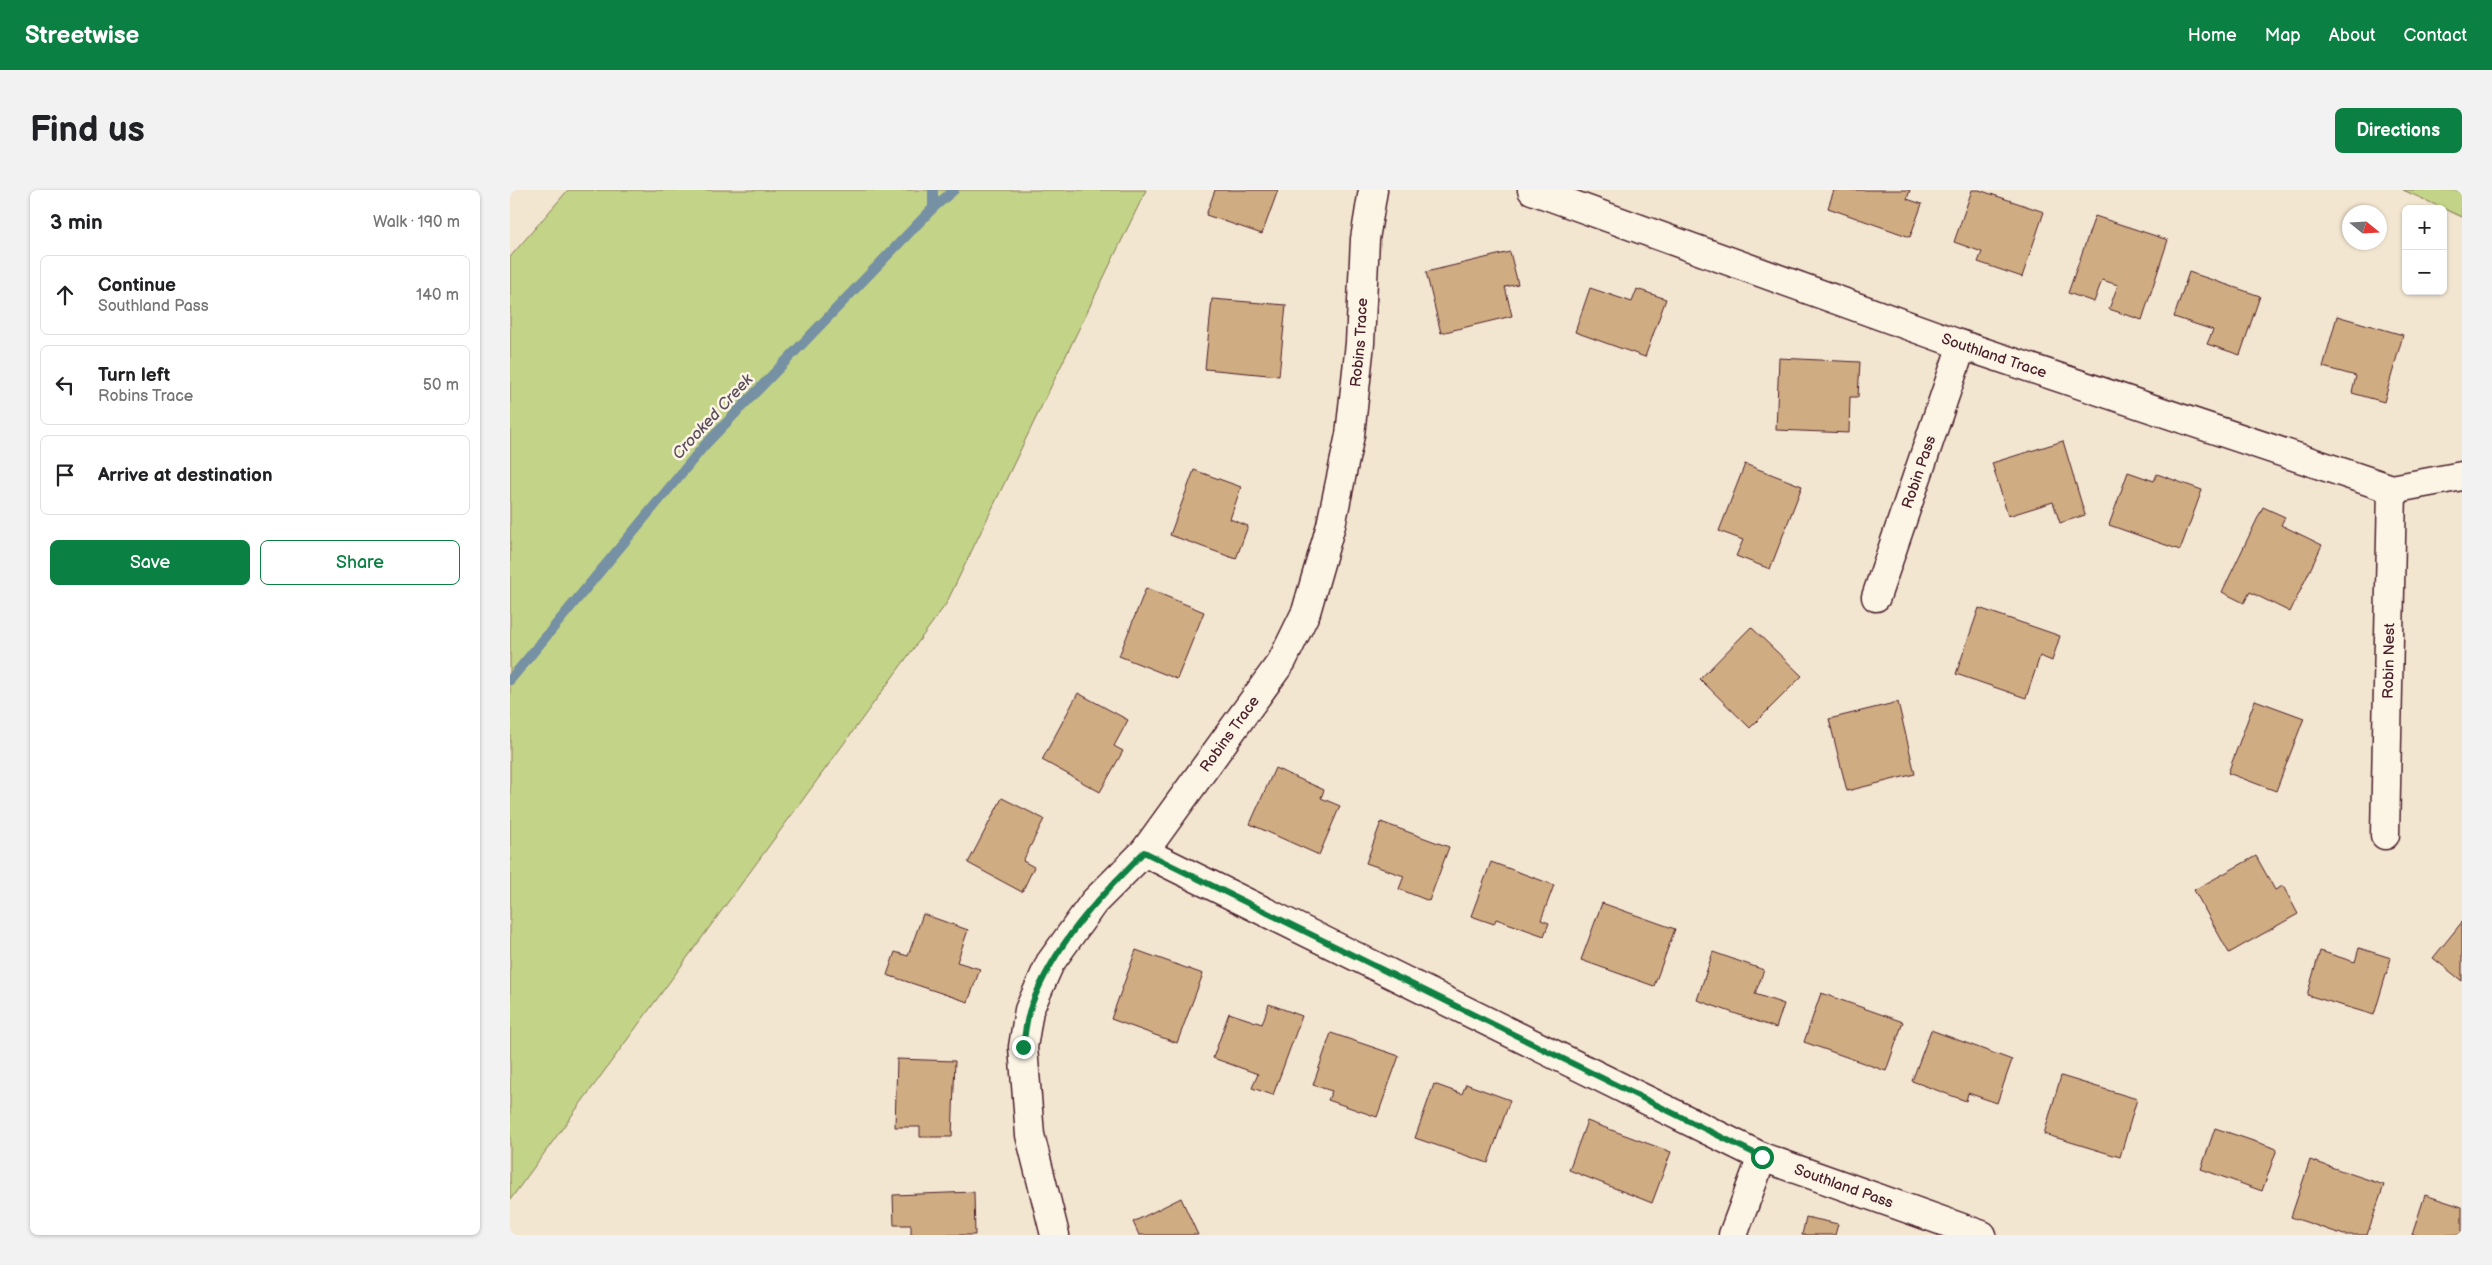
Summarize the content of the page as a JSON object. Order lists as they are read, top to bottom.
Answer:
{
  "streets": {
    "street": [
      "Robins Trace",
      "Southland Trace",
      "Robin Pass",
      "Robin Nest",
      "Southland Pass"
    ]
  },
  "crossings": [
    ["Robins Trace", "Southland Pass"],
    ["Southland Trace", "Robin Pass"],
    ["Southland Trace", "Robin Nest"]
  ],
  "water": ["Crooked Creek"],
  "north": "right",
  "page": {
    "header": "Streetwise",
    "nav": [
      "Home",
      "Map",
      "About",
      "Contact"
    ],
    "buttons": [
      "Directions",
      ["Save", "Share"]
    ],
    "title": "Find us",
    "heading": ["3 min", "Walk · 190 m"],
    "map_buttons": ["+", "−"],
    "list": [
      ["Continue", "Southland Pass", "140 m"],
      ["Turn left", "Robins Trace", "50 m"],
      "Arrive at destination"
    ]
  }
}
